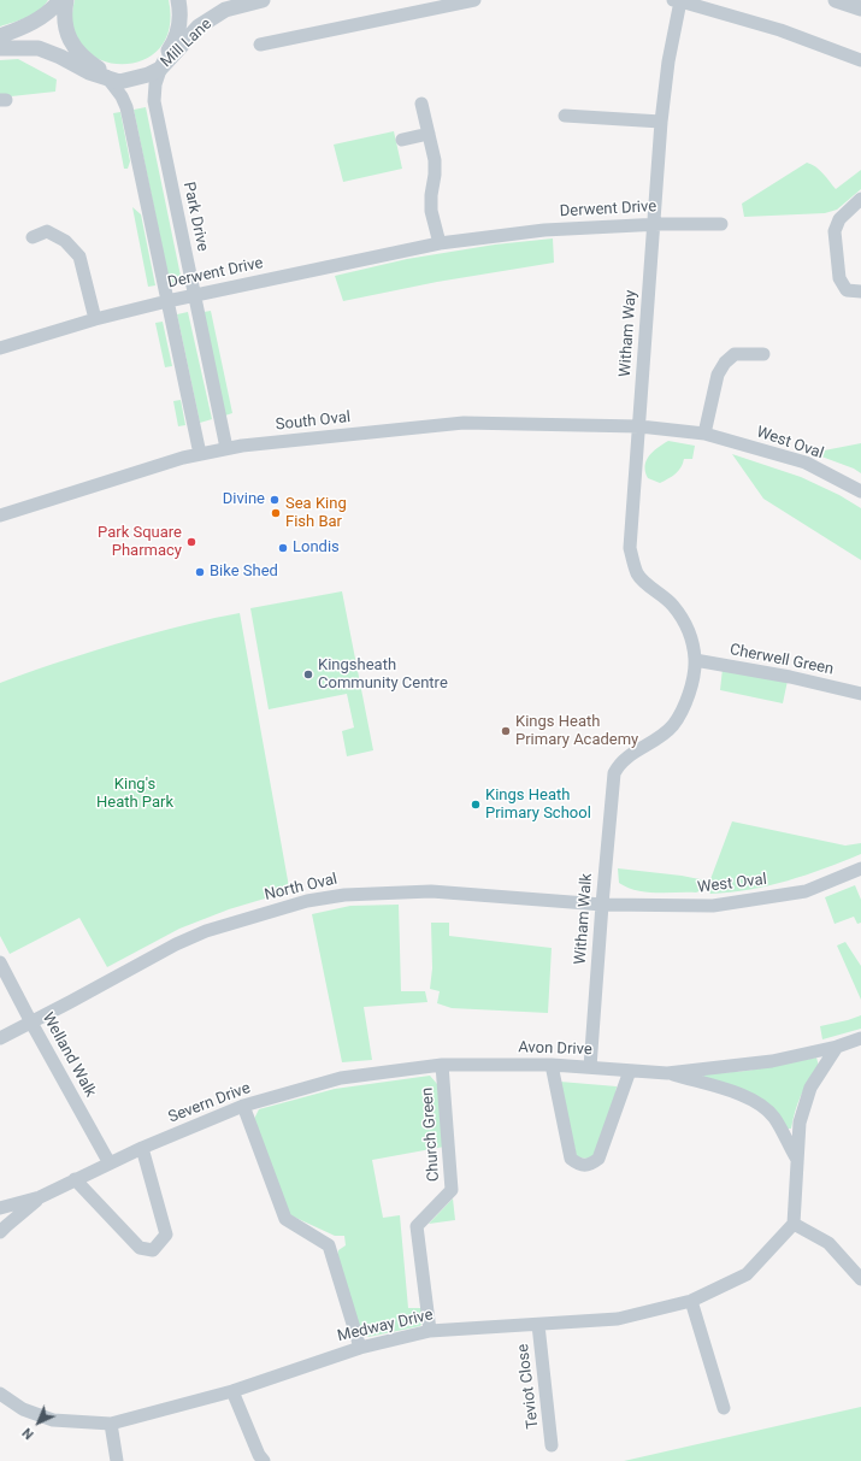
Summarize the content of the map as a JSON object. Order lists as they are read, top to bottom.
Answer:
{
  "streets": {
    "street": [
      "Mill Lane",
      "Derwent Drive",
      "Park Drive",
      "Witham Way",
      "South Oval",
      "West Oval",
      "Cherwell Green",
      "North Oval",
      "Witham Walk",
      "Avon Drive",
      "Welland Walk",
      "Severn Drive",
      "Church Green",
      "Medway Drive",
      "Teviot Close"
    ]
  },
  "crossings": [
    ["Mill Lane", "Park Drive"],
    ["Derwent Drive", "Park Drive"],
    ["Derwent Drive", "Witham Way"],
    ["Park Drive", "South Oval"],
    ["Witham Way", "South Oval"],
    ["Witham Way", "West Oval"],
    ["Witham Way", "Cherwell Green"],
    ["Witham Way", "Witham Walk"],
    ["South Oval", "West Oval"],
    ["West Oval", "North Oval"],
    ["West Oval", "Witham Walk"],
    ["Cherwell Green", "Witham Walk"],
    ["North Oval", "Witham Walk"],
    ["North Oval", "Welland Walk"],
    ["Witham Walk", "Avon Drive"],
    ["Avon Drive", "Severn Drive"],
    ["Avon Drive", "Church Green"],
    ["Welland Walk", "Severn Drive"],
    ["Severn Drive", "Church Green"],
    ["Church Green", "Medway Drive"],
    ["Medway Drive", "Teviot Close"]
  ],
  "parks": ["King's Heath Park"],
  "places": [
    "Divine",
    "Sea King Fish Bar",
    "Park Square Pharmacy",
    "Londis",
    "Bike Shed",
    "Kingsheath Community Centre",
    "Kings Heath Primary Academy",
    "Kings Heath Primary School"
  ],
  "north": "bottom left"
}
